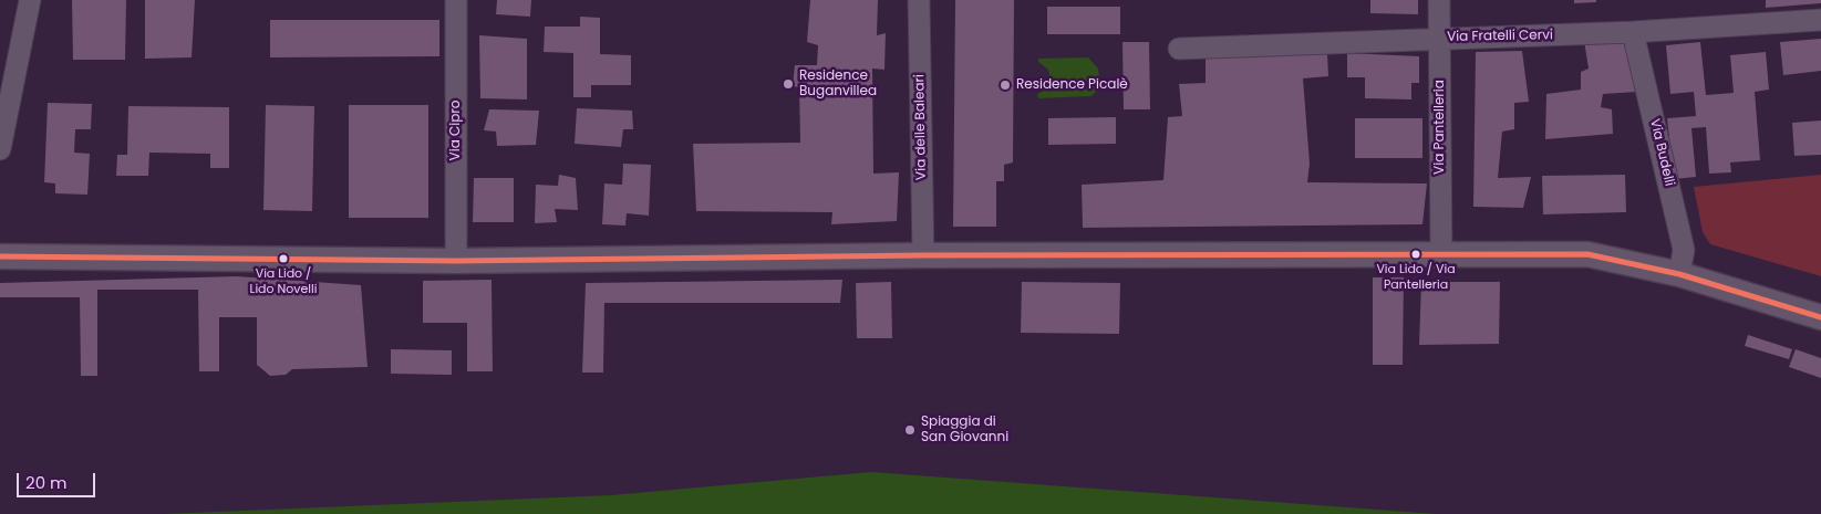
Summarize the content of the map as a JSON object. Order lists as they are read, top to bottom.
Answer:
{
  "streets": {
    "street": [
      "Via Fratelli Cervi",
      "Via delle Baleari",
      "Via Pantelleria",
      "Via Cipro",
      "Via Budelli"
    ]
  },
  "crossings": [
    ["Via Fratelli Cervi", "Via Pantelleria"],
    ["Via Fratelli Cervi", "Via Budelli"]
  ],
  "places": [
    "Residence Buganvillea",
    "Residence Picalè",
    "Via Lido / Via Pantelleria",
    "Via Lido / Lido Novelli",
    "Spiaggia di San Giovanni"
  ],
  "scale_bar": "20 m"
}
